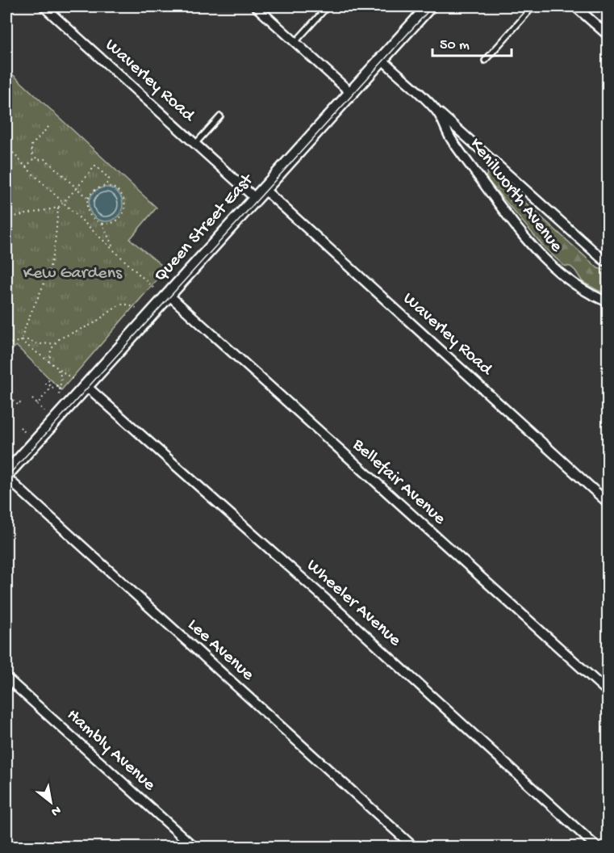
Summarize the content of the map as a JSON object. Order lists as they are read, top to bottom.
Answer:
{
  "streets": {
    "main road": ["Queen Street East"],
    "street": [
      "Waverley Road",
      "Kenilworth Avenue",
      "Bellefair Avenue",
      "Wheeler Avenue",
      "Lee Avenue",
      "Hambly Avenue"
    ]
  },
  "crossings": [
    ["Waverley Road", "Queen Street East"],
    ["Kenilworth Avenue", "Queen Street East"],
    ["Queen Street East", "Bellefair Avenue"],
    ["Queen Street East", "Wheeler Avenue"],
    ["Queen Street East", "Lee Avenue"]
  ],
  "parks": ["Kew Gardens"],
  "scale_bar": "50 m",
  "north": "bottom right"
}
